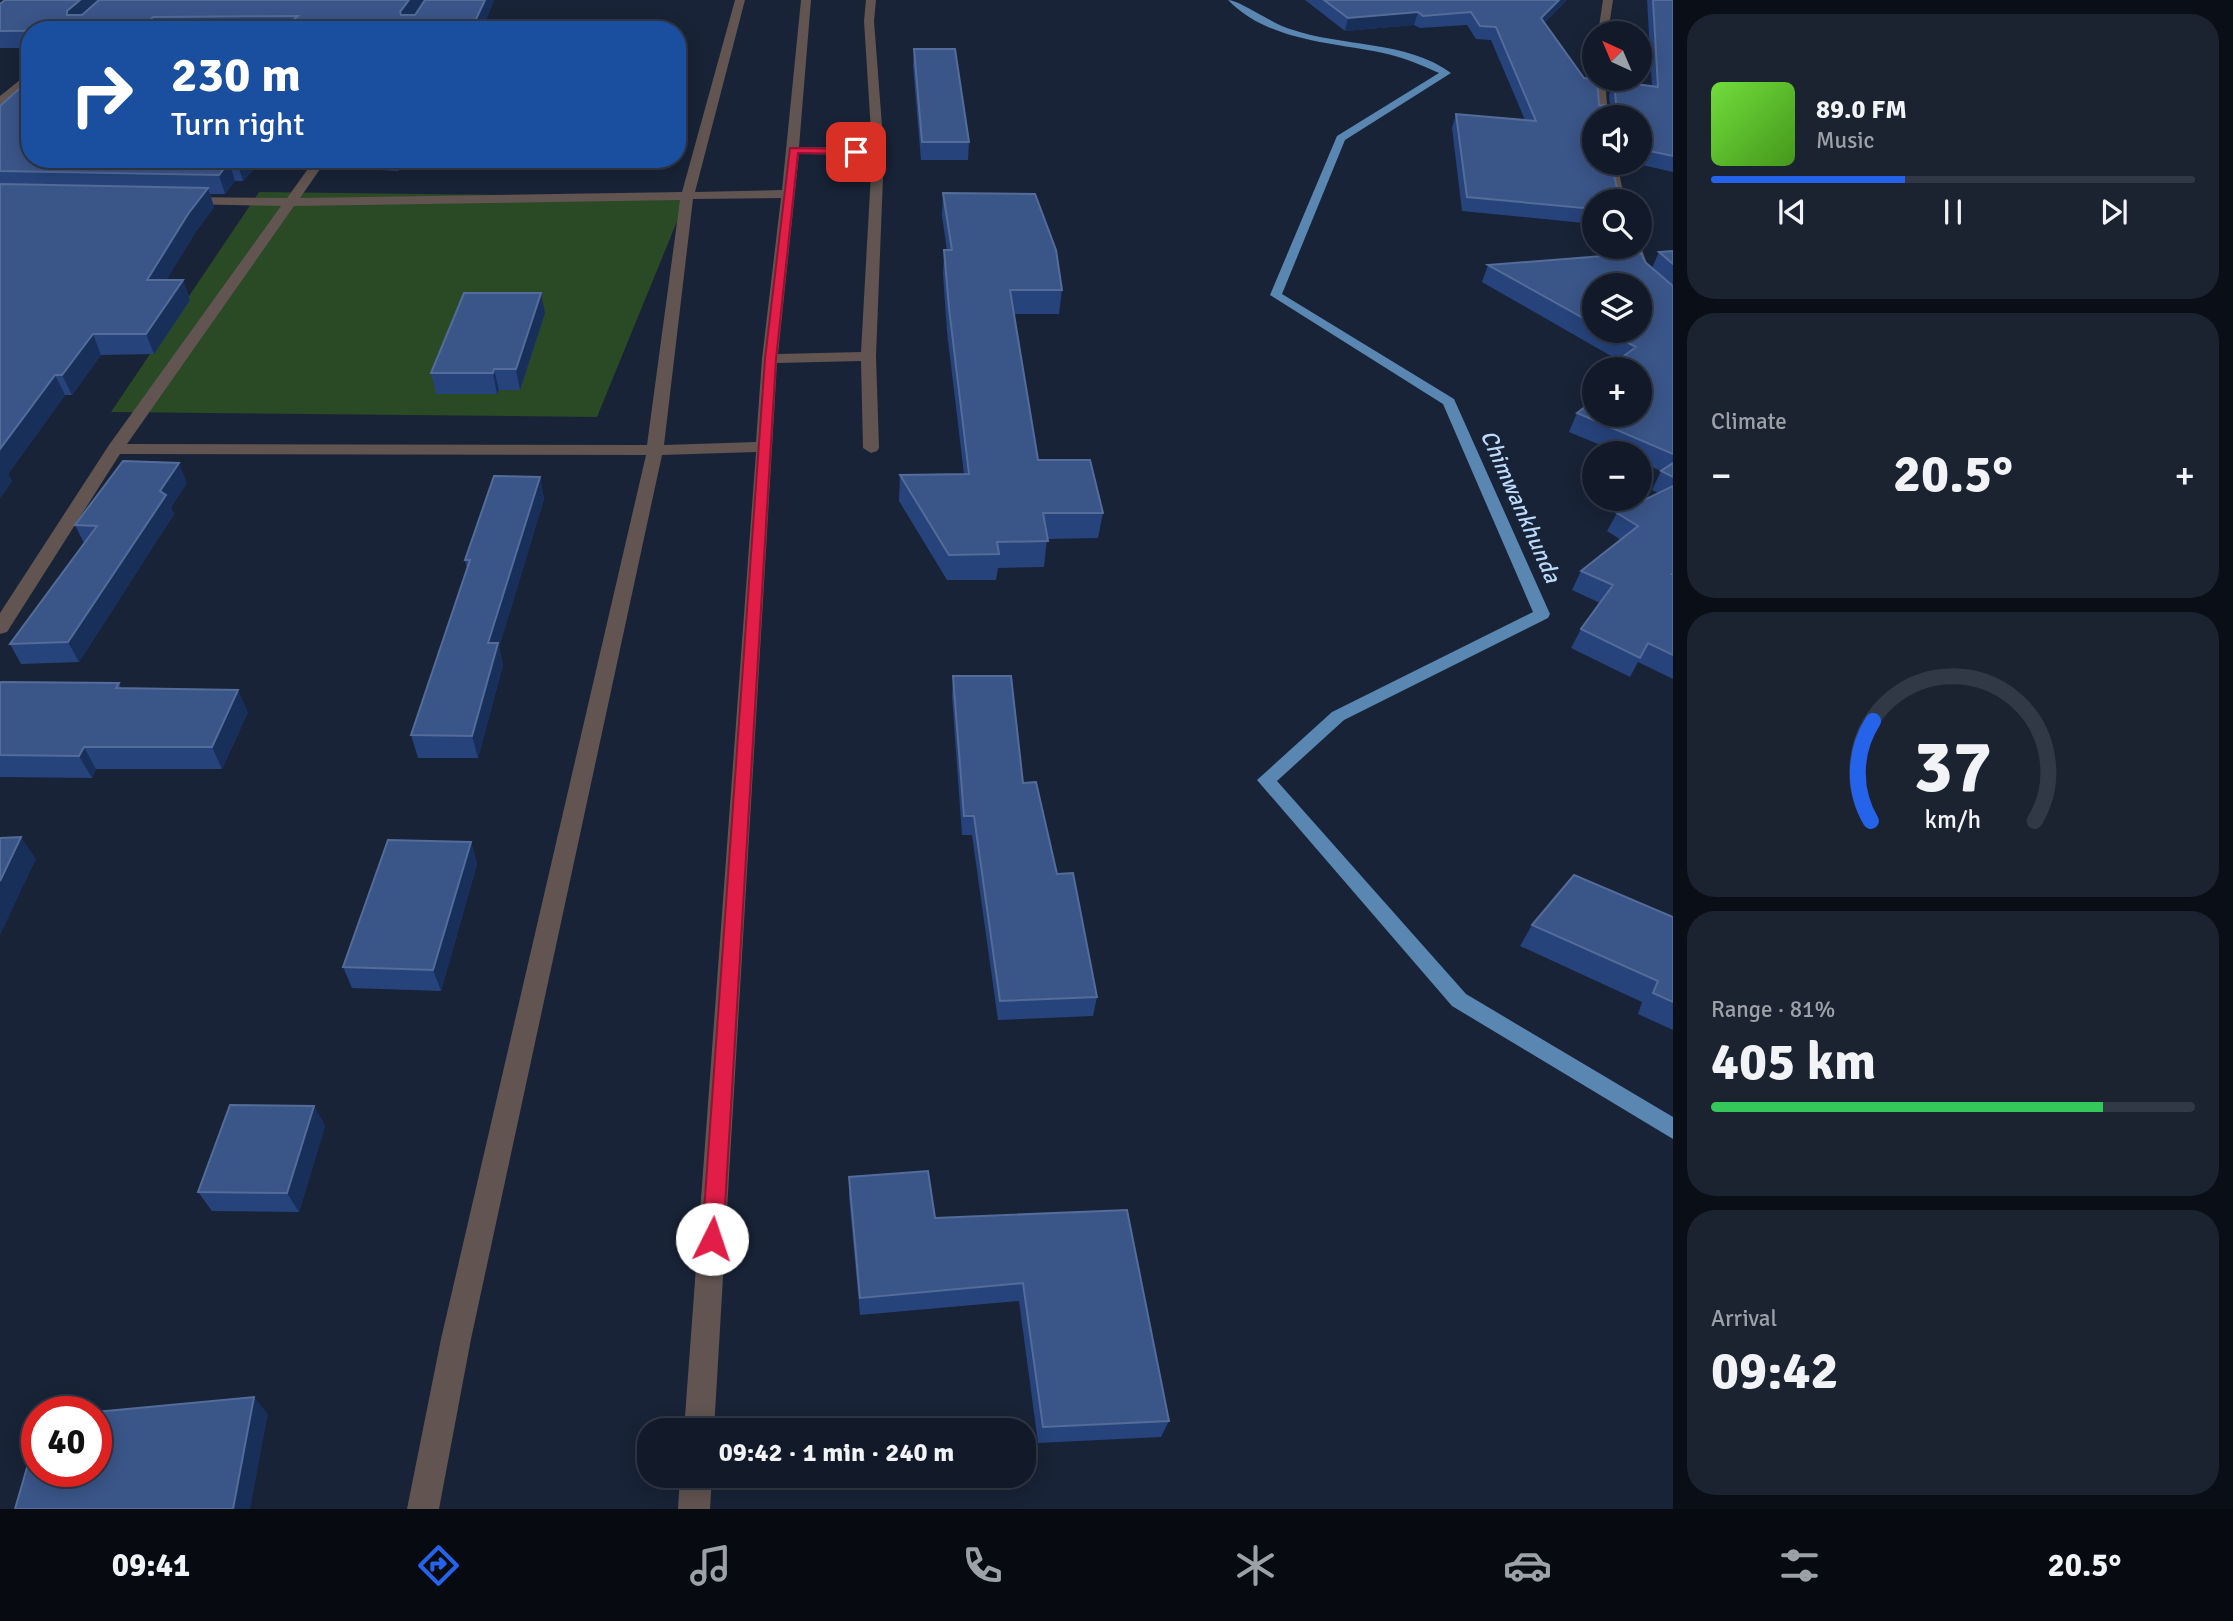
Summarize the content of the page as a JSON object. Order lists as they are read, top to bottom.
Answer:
{
  "water": ["Chimwankhunda"],
  "north": "top left",
  "page": {
    "map_buttons": ["+", "−"],
    "turn": ["230 m", "Turn right"],
    "song": ["89.0 FM", "Music"],
    "tile": [
      "Climate",
      ["Range · 81%", "405 km"],
      ["Arrival", "09:42"]
    ],
    "heat": ["−", "20.5°", "+"],
    "limit": "40",
    "trip": "09:42 · 1 min · 240 m",
    "tabs": ["09:41", "20.5°"],
    "gauge": ["37", "km/h"]
  }
}
